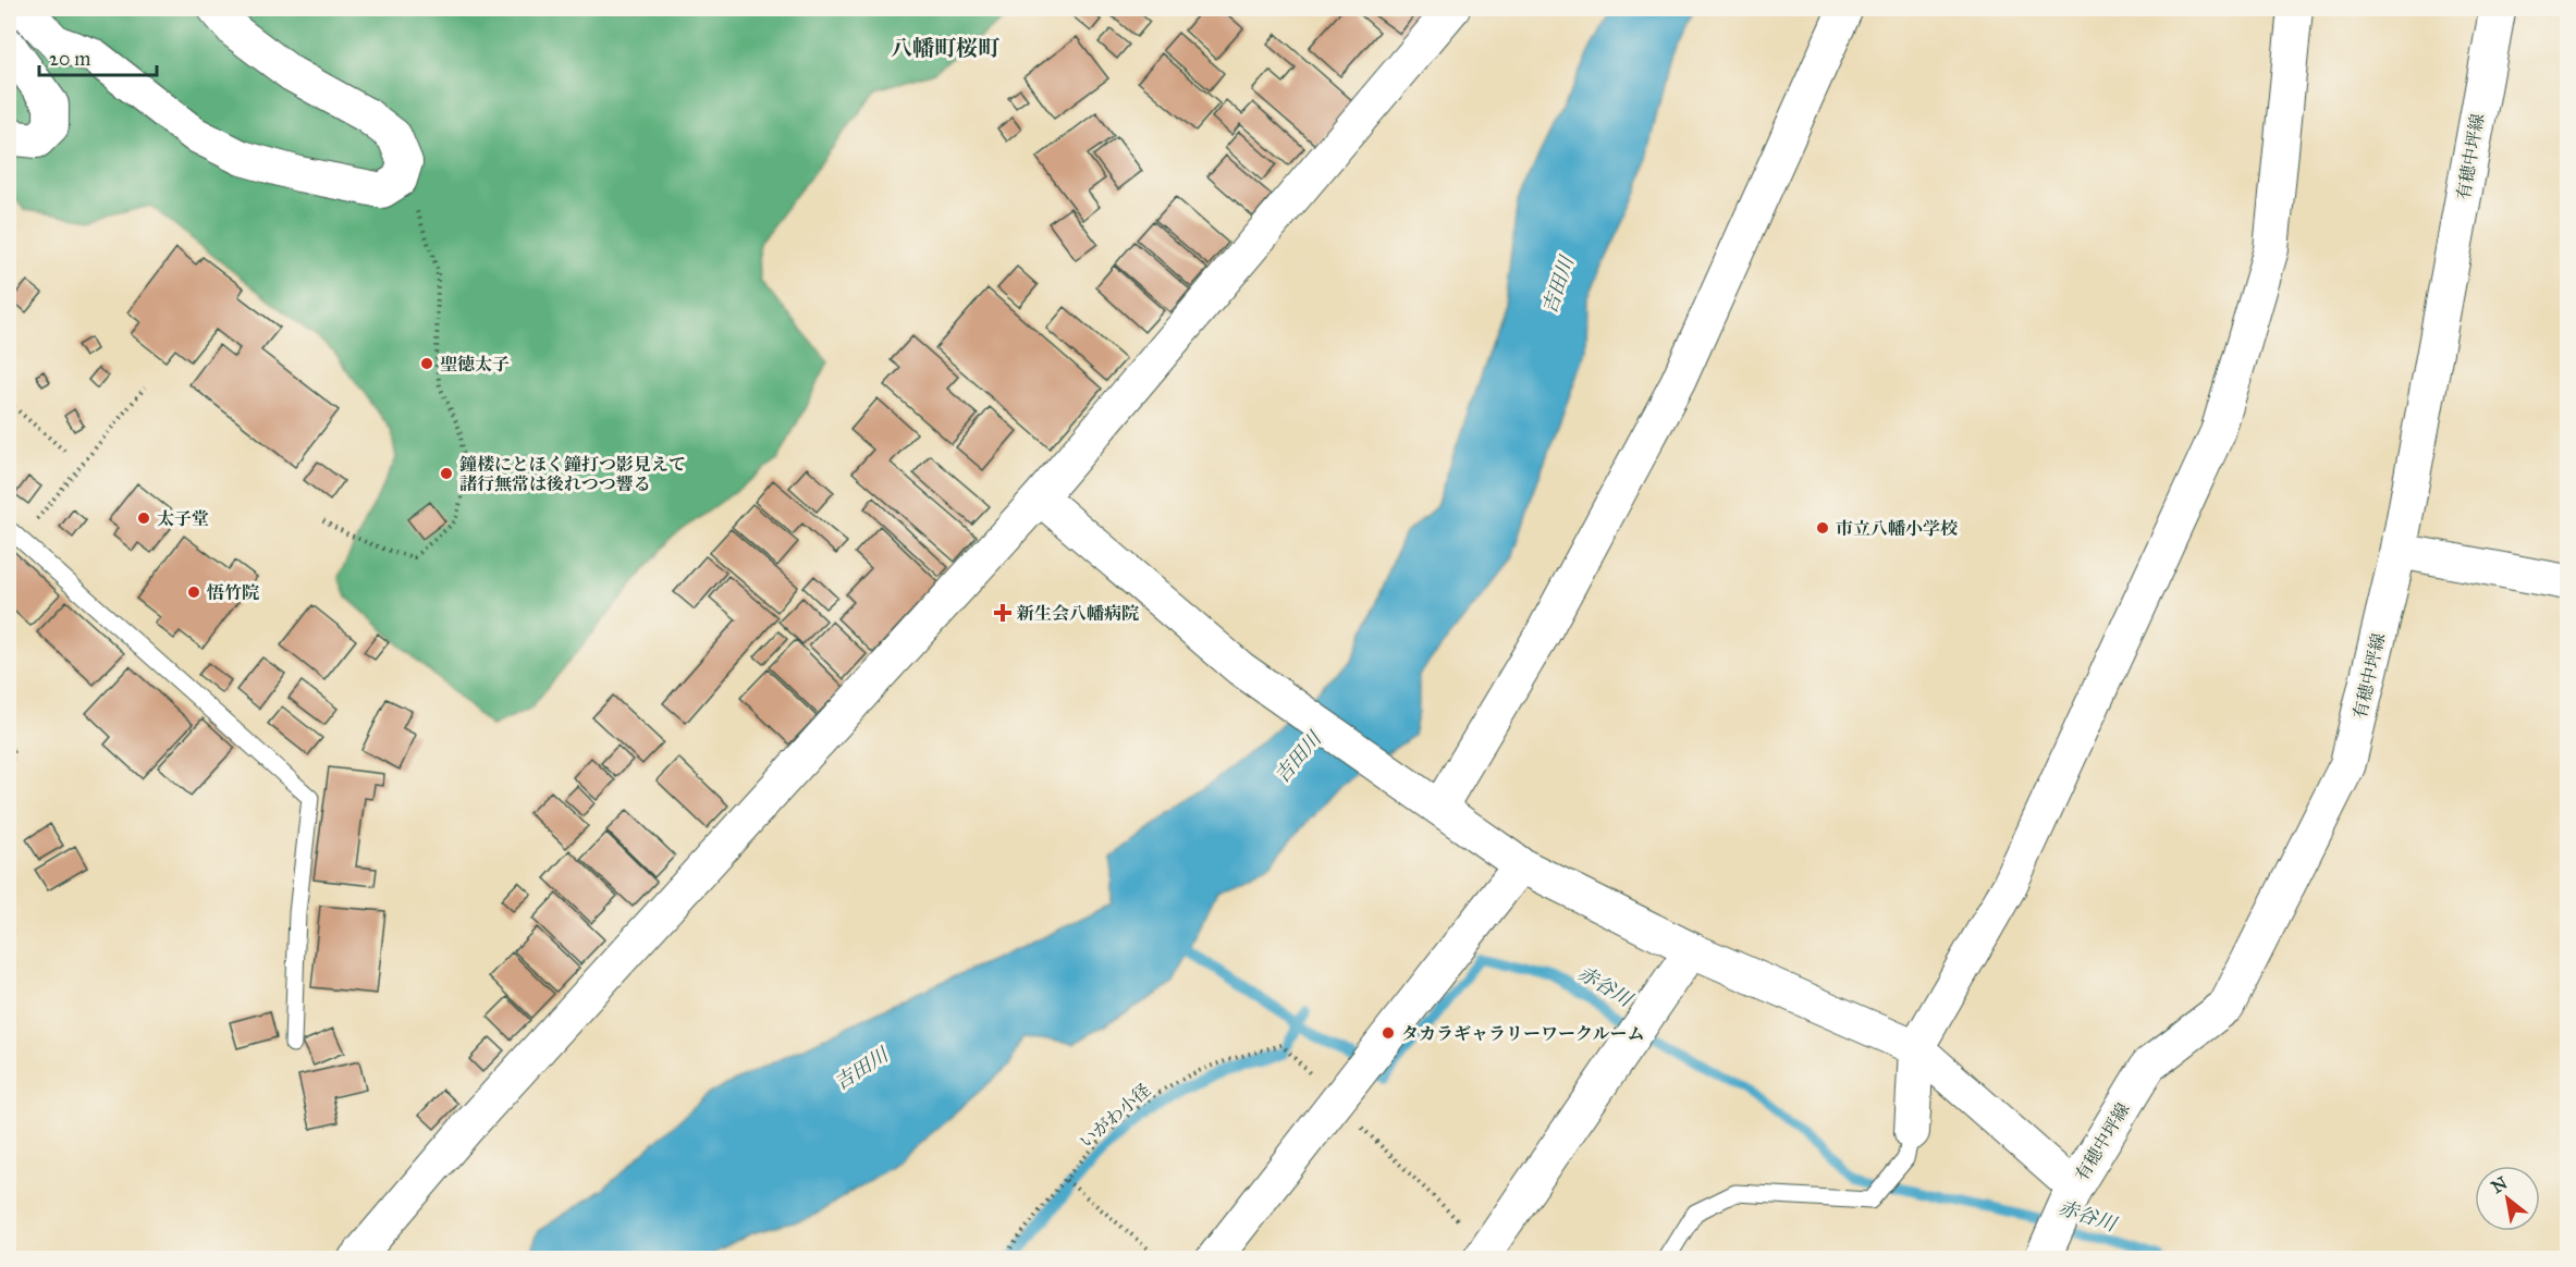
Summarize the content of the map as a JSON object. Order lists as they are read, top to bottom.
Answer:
{
  "streets": {
    "main road": ["有穂中坪線"],
    "path": ["いがわ小径"]
  },
  "districts": ["八幡町桜町"],
  "water": ["吉田川", "赤谷川"],
  "places": {
    "other": [
      "聖徳太子",
      "鐘楼にとほく鐘打つ影見えて 諸行無常は後れつつ響る",
      "太子堂",
      "市立八幡小学校",
      "悟竹院",
      "タカラギャラリーワークルーム"
    ],
    "health": ["新生会八幡病院"]
  },
  "scale_bar": "20 m",
  "north": "top left"
}
